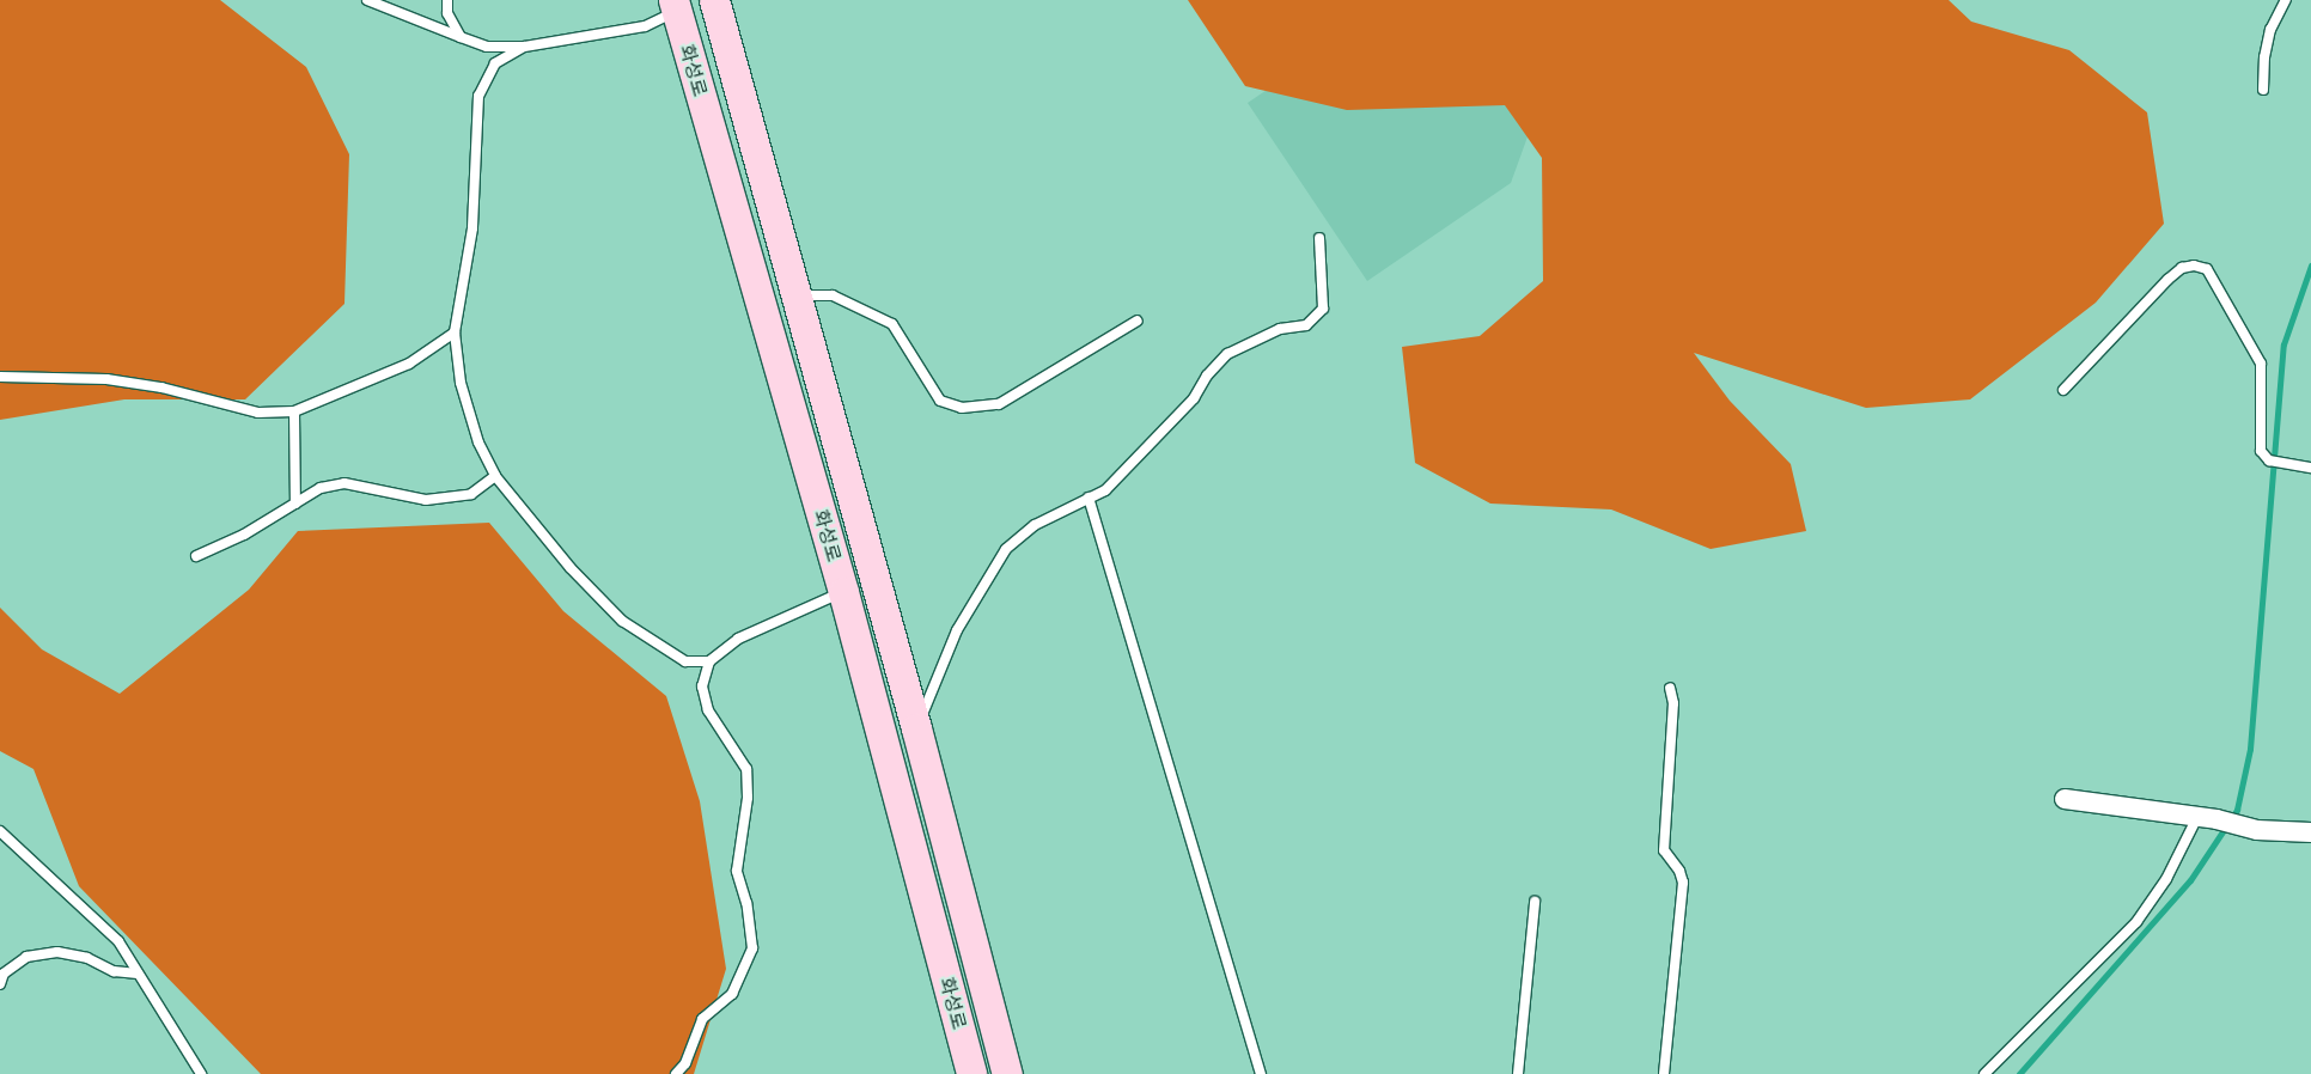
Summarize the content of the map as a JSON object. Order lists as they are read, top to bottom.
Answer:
{
  "streets": {
    "main road": ["화성로"]
  }
}
